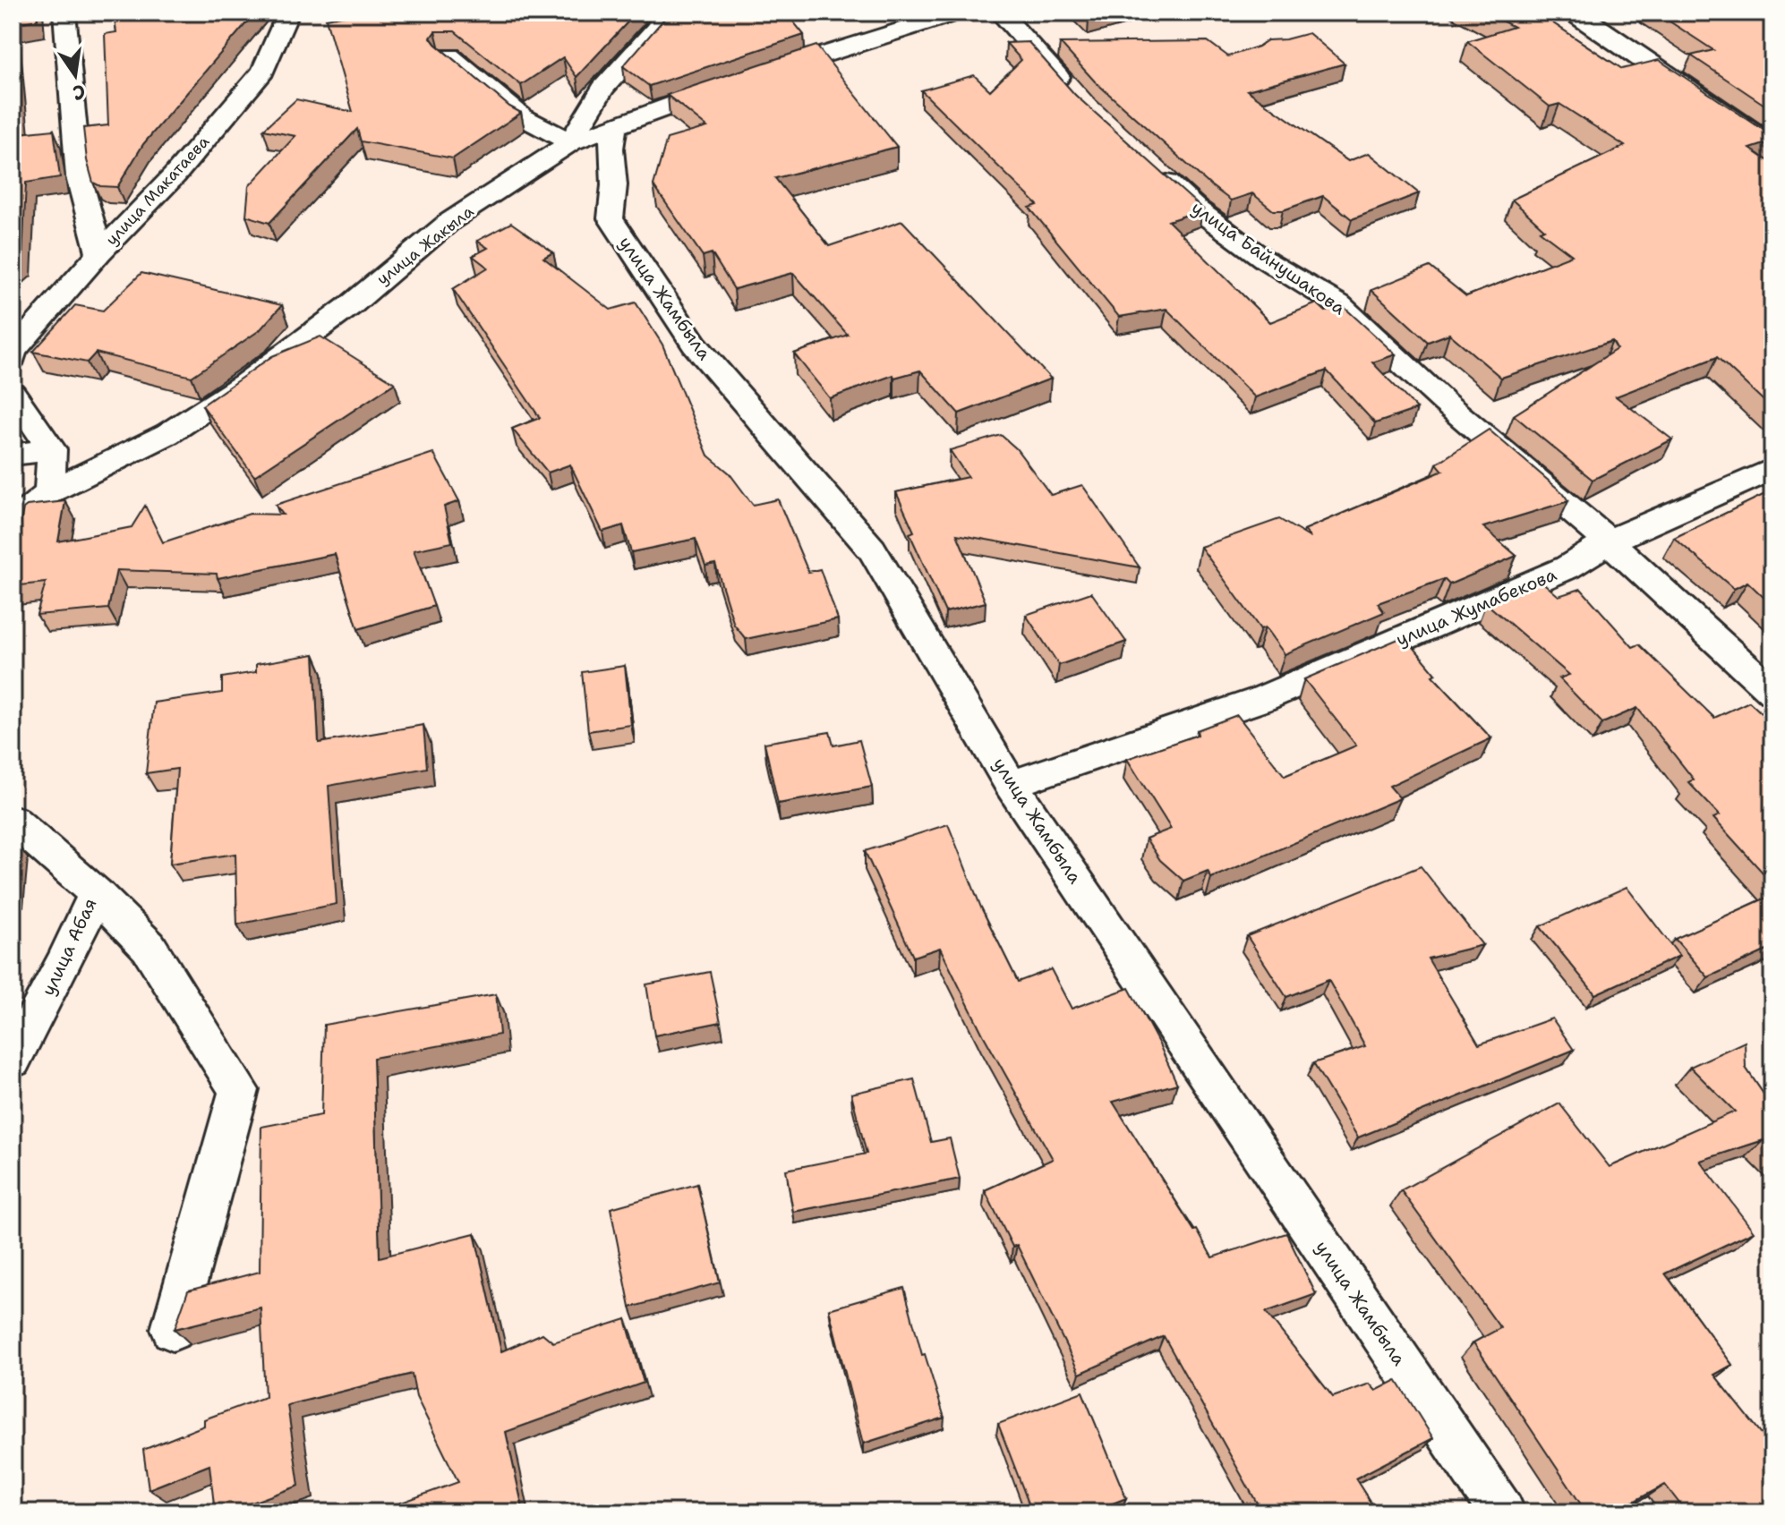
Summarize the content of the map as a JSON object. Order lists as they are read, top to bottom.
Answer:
{
  "streets": {
    "street": [
      "улица Макатаева",
      "улица Жакыла",
      "улица Байнушакова",
      "улица Жамбыла",
      "улица Жумабекова",
      "улица Абая"
    ]
  },
  "crossings": [
    ["улица Жакыла", "улица Жамбыла"],
    ["улица Байнушакова", "улица Жумабекова"],
    ["улица Жамбыла", "улица Жумабекова"]
  ],
  "north": "bottom"
}
